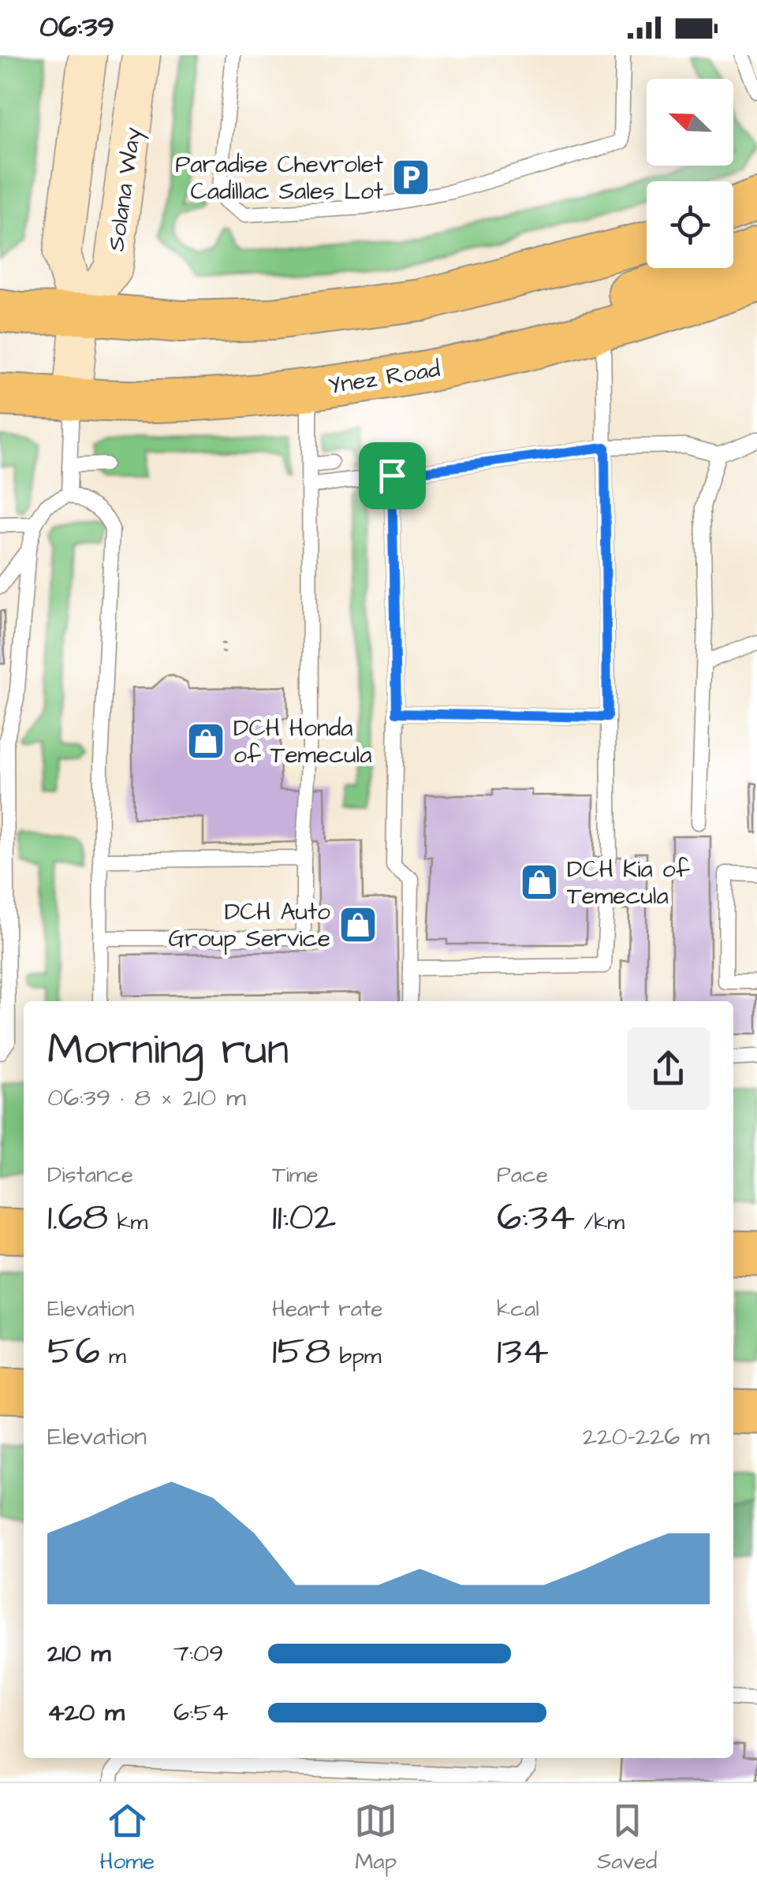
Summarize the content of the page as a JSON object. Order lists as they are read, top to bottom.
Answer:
{
  "streets": {
    "main road": ["Solana Way", "Ynez Road"]
  },
  "places": {
    "parking": ["Paradise Chevrolet Cadillac Sales Lot"],
    "shop": ["DCH Honda of Temecula", "DCH Kia of Temecula", "DCH Auto Group Service"]
  },
  "north": "top left",
  "page": {
    "status": "06:39",
    "heading": ["Morning run", "06:39 · 8 × 210 m"],
    "stats": [
      ["Distance", "1.68 km"],
      ["Time", "11:02"],
      ["Pace", "6:34 /km"],
      ["Elevation", "56 m"],
      ["Heart rate", "158 bpm"],
      ["kcal", "134"]
    ],
    "chart": ["Elevation", "220–226 m"],
    "list": [
      {
        "name": "210 m",
        "note": "7:09"
      },
      {
        "name": "420 m",
        "note": "6:54"
      }
    ],
    "tabs": ["Home", "Map", "Saved"]
  }
}
